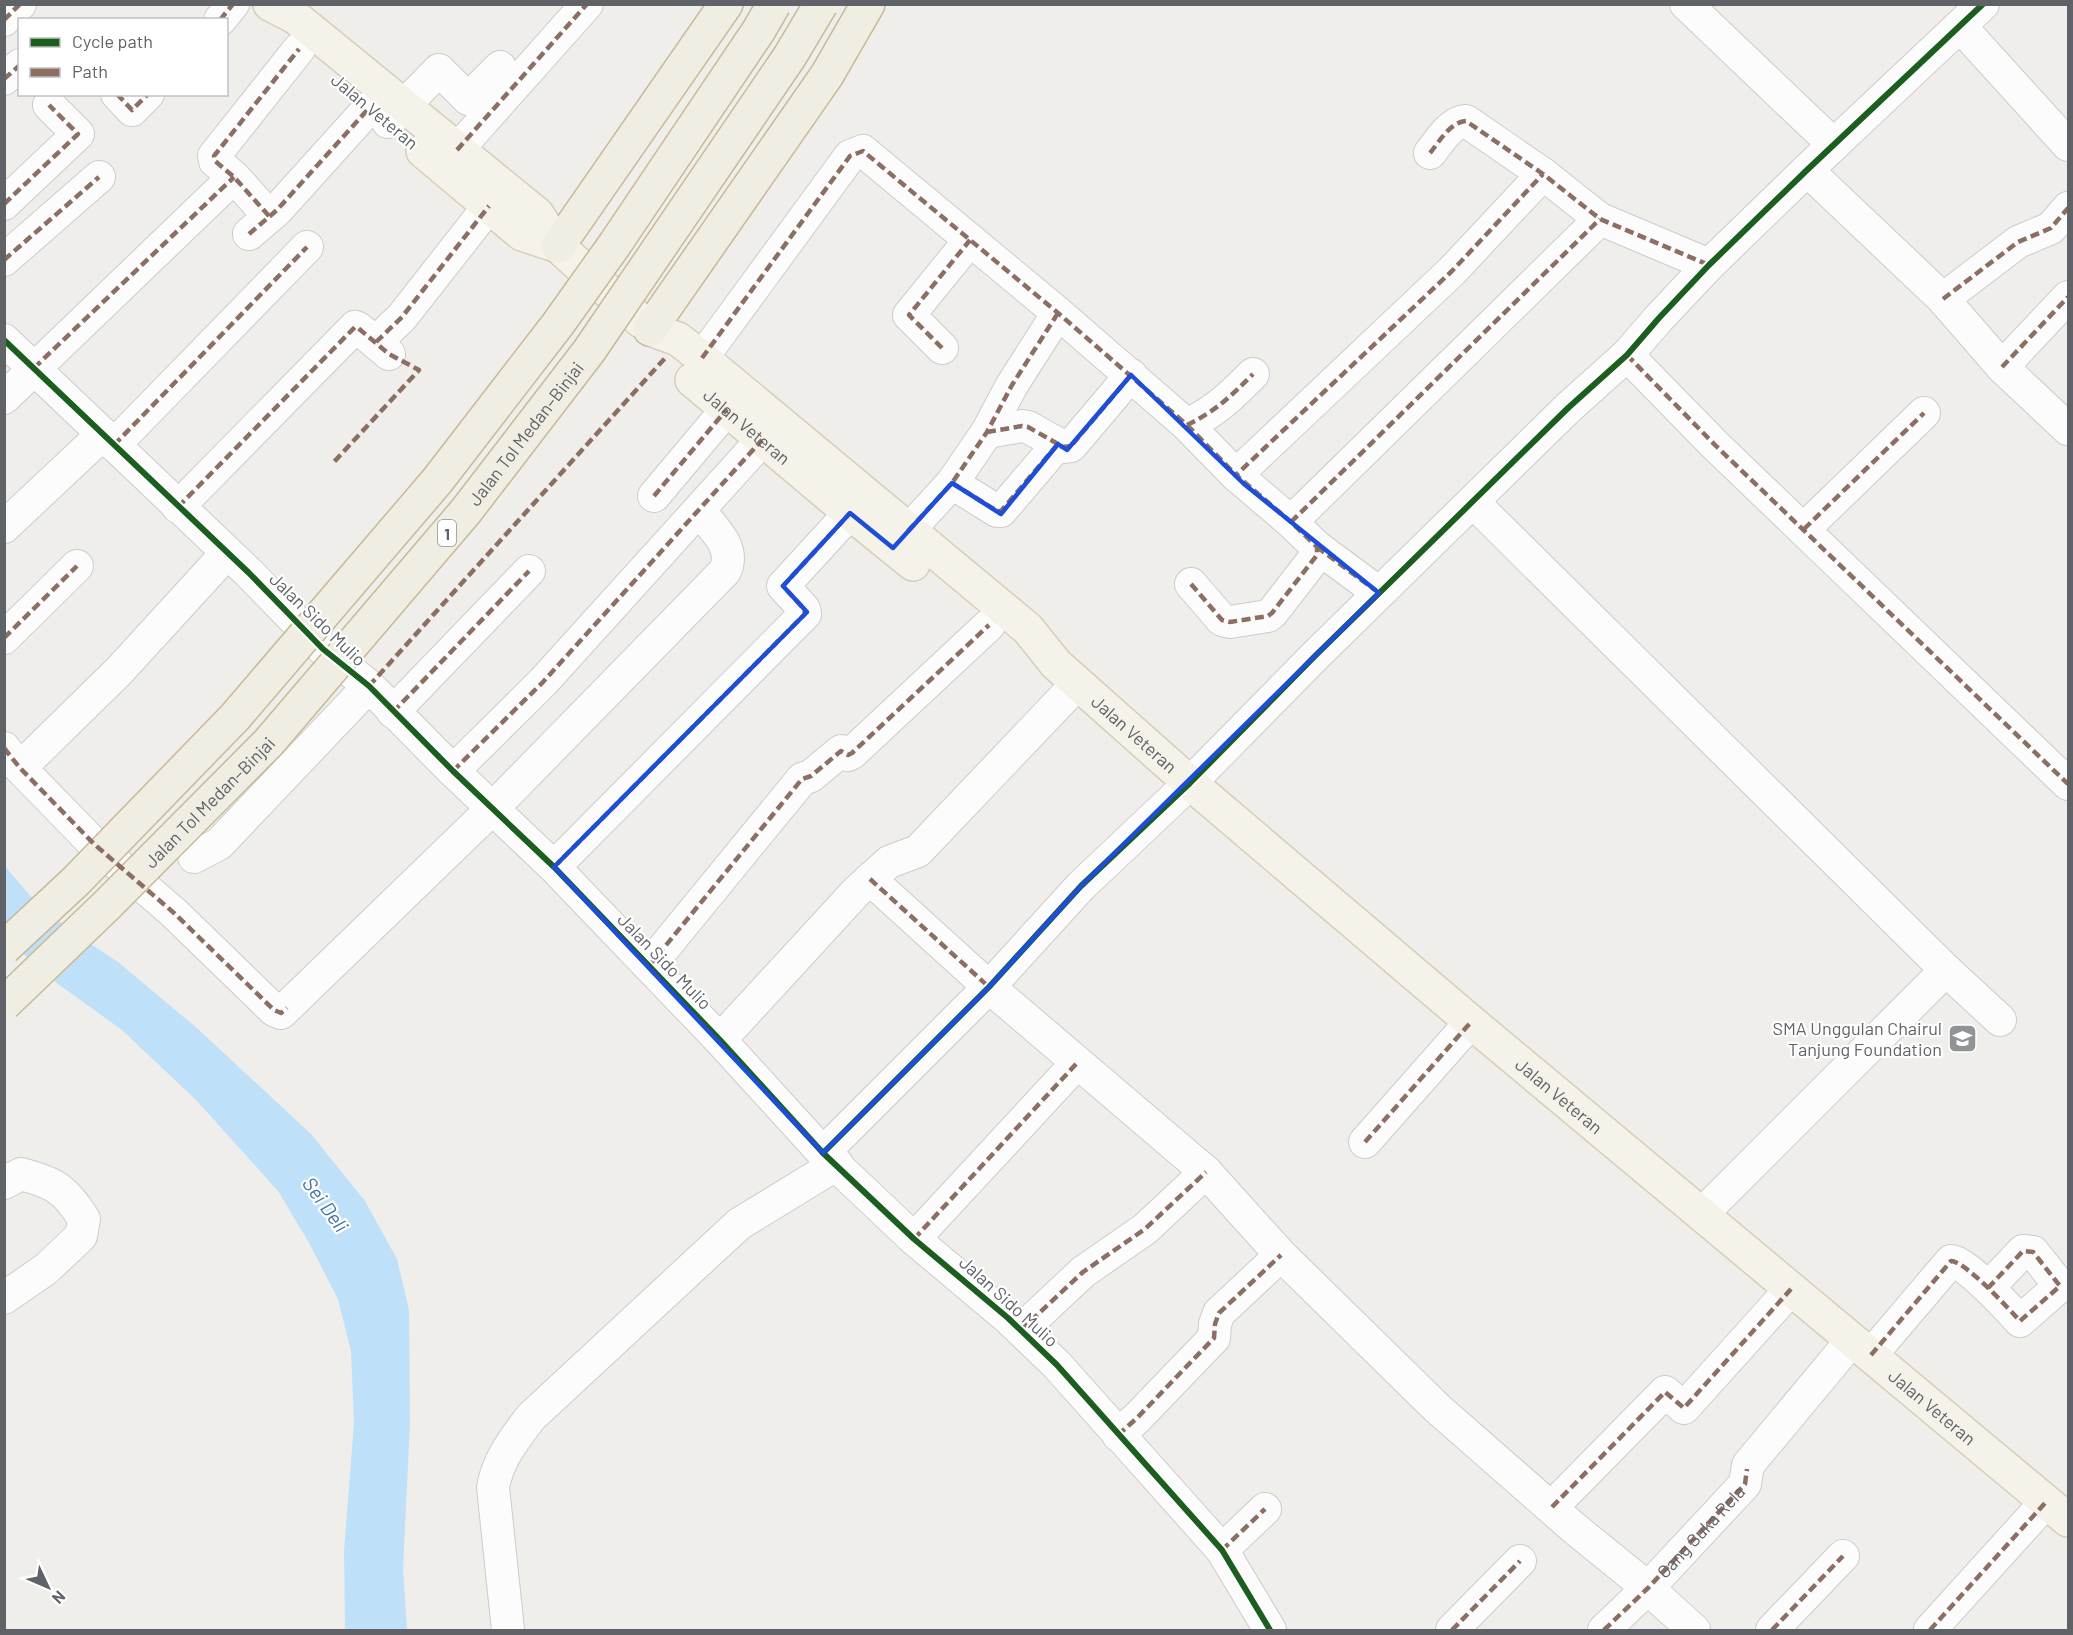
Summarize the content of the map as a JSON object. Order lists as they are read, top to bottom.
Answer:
{
  "streets": {
    "highway": ["Jalan Tol Medan–Binjai", "1"],
    "main road": ["Jalan Veteran"],
    "street": ["Jalan Sido Mulio", "Gang Suka Rela"]
  },
  "crossings": [
    ["Jalan Veteran", "Gang Suka Rela"]
  ],
  "water": ["Sei Deli"],
  "places": {
    "school or university": ["SMA Unggulan Chairul Tanjung Foundation"]
  },
  "legend": ["Cycle path", "Path"],
  "north": "bottom right"
}
